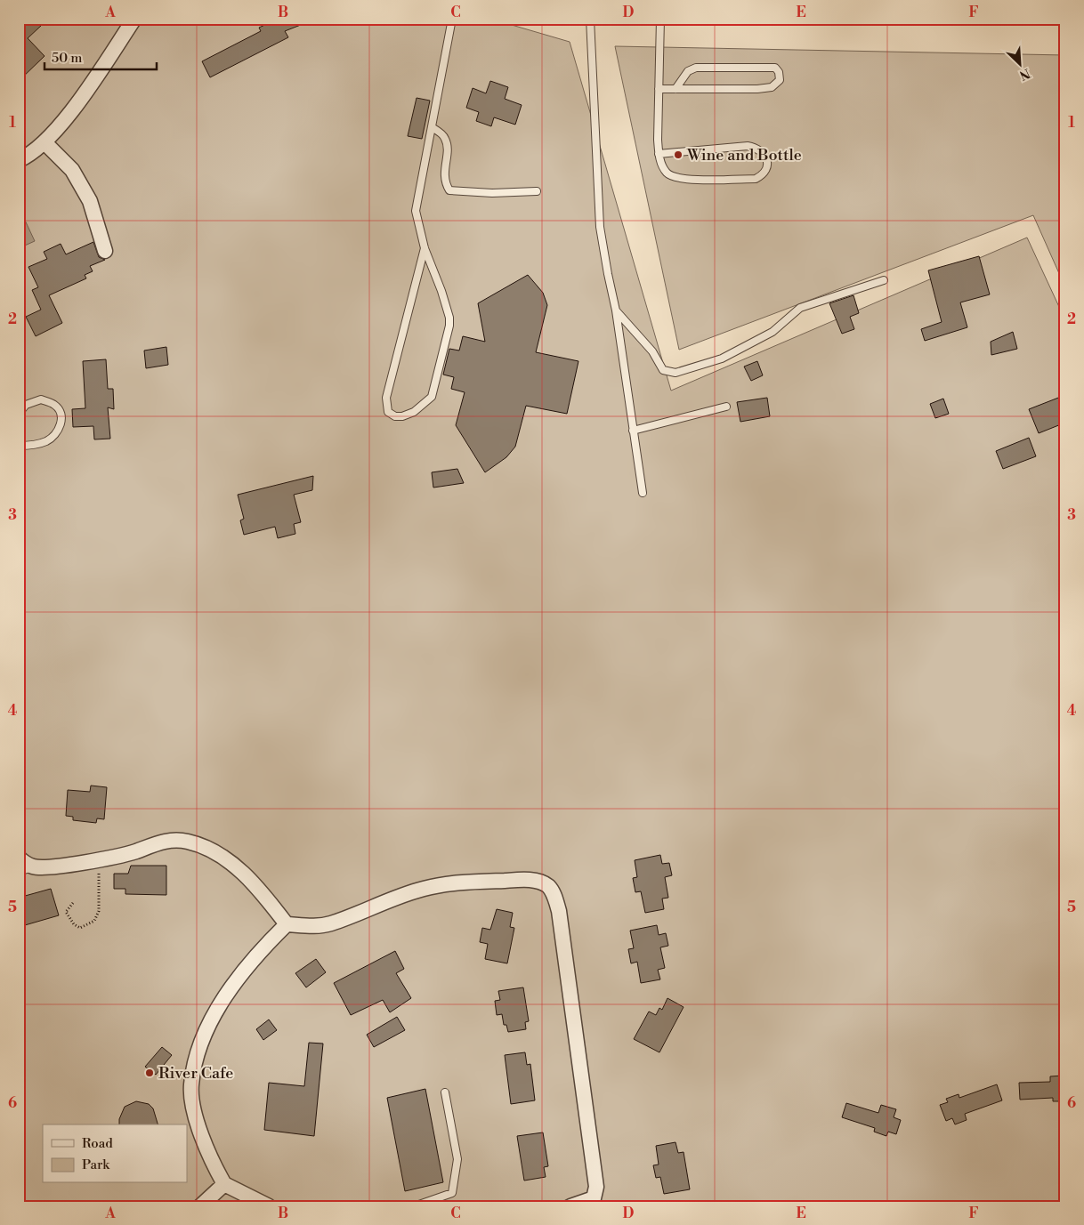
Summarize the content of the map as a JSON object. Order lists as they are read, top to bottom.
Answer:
{
  "places": ["Wine and Bottle", "River Cafe"],
  "legend": ["Road", "Park"],
  "scale_bar": "50 m",
  "north": "bottom right",
  "grid": {
    "columns": [
      "A",
      "B",
      "C",
      "D",
      "E",
      "F"
    ],
    "rows": [
      "1",
      "2",
      "3",
      "4",
      "5",
      "6"
    ]
  }
}
